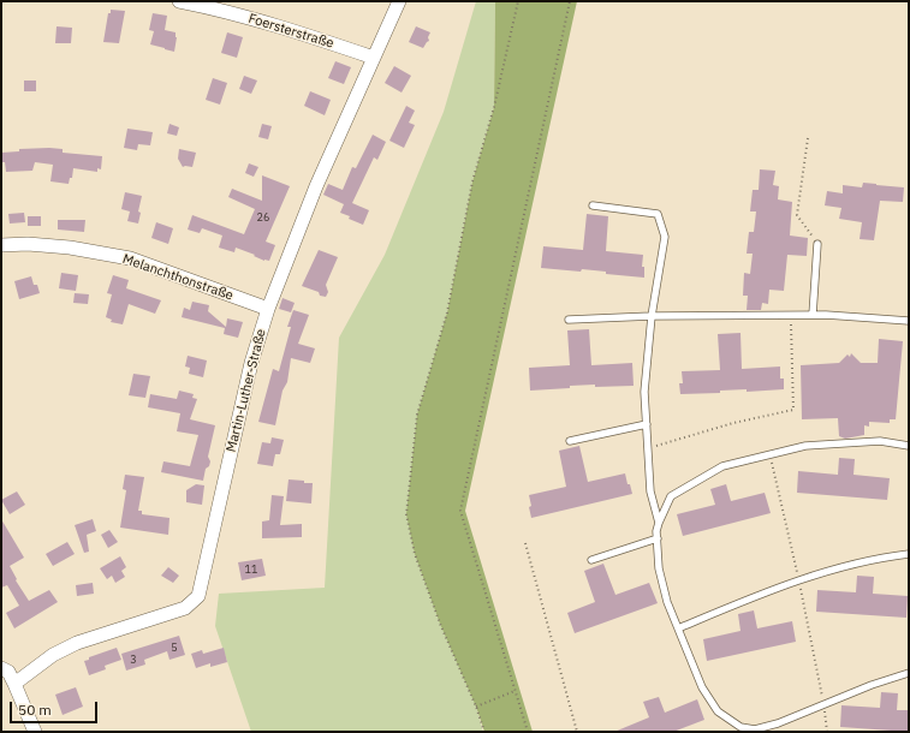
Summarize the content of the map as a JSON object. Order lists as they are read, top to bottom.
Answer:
{
  "streets": {
    "street": ["Foersterstraße", "Melanchthonstraße", "Martin-Luther-Straße"]
  },
  "crossings": [
    ["Foersterstraße", "Martin-Luther-Straße"],
    ["Melanchthonstraße", "Martin-Luther-Straße"]
  ],
  "house_numbers": [
    "26",
    "11",
    "5",
    "3"
  ],
  "scale_bar": "50 m"
}
